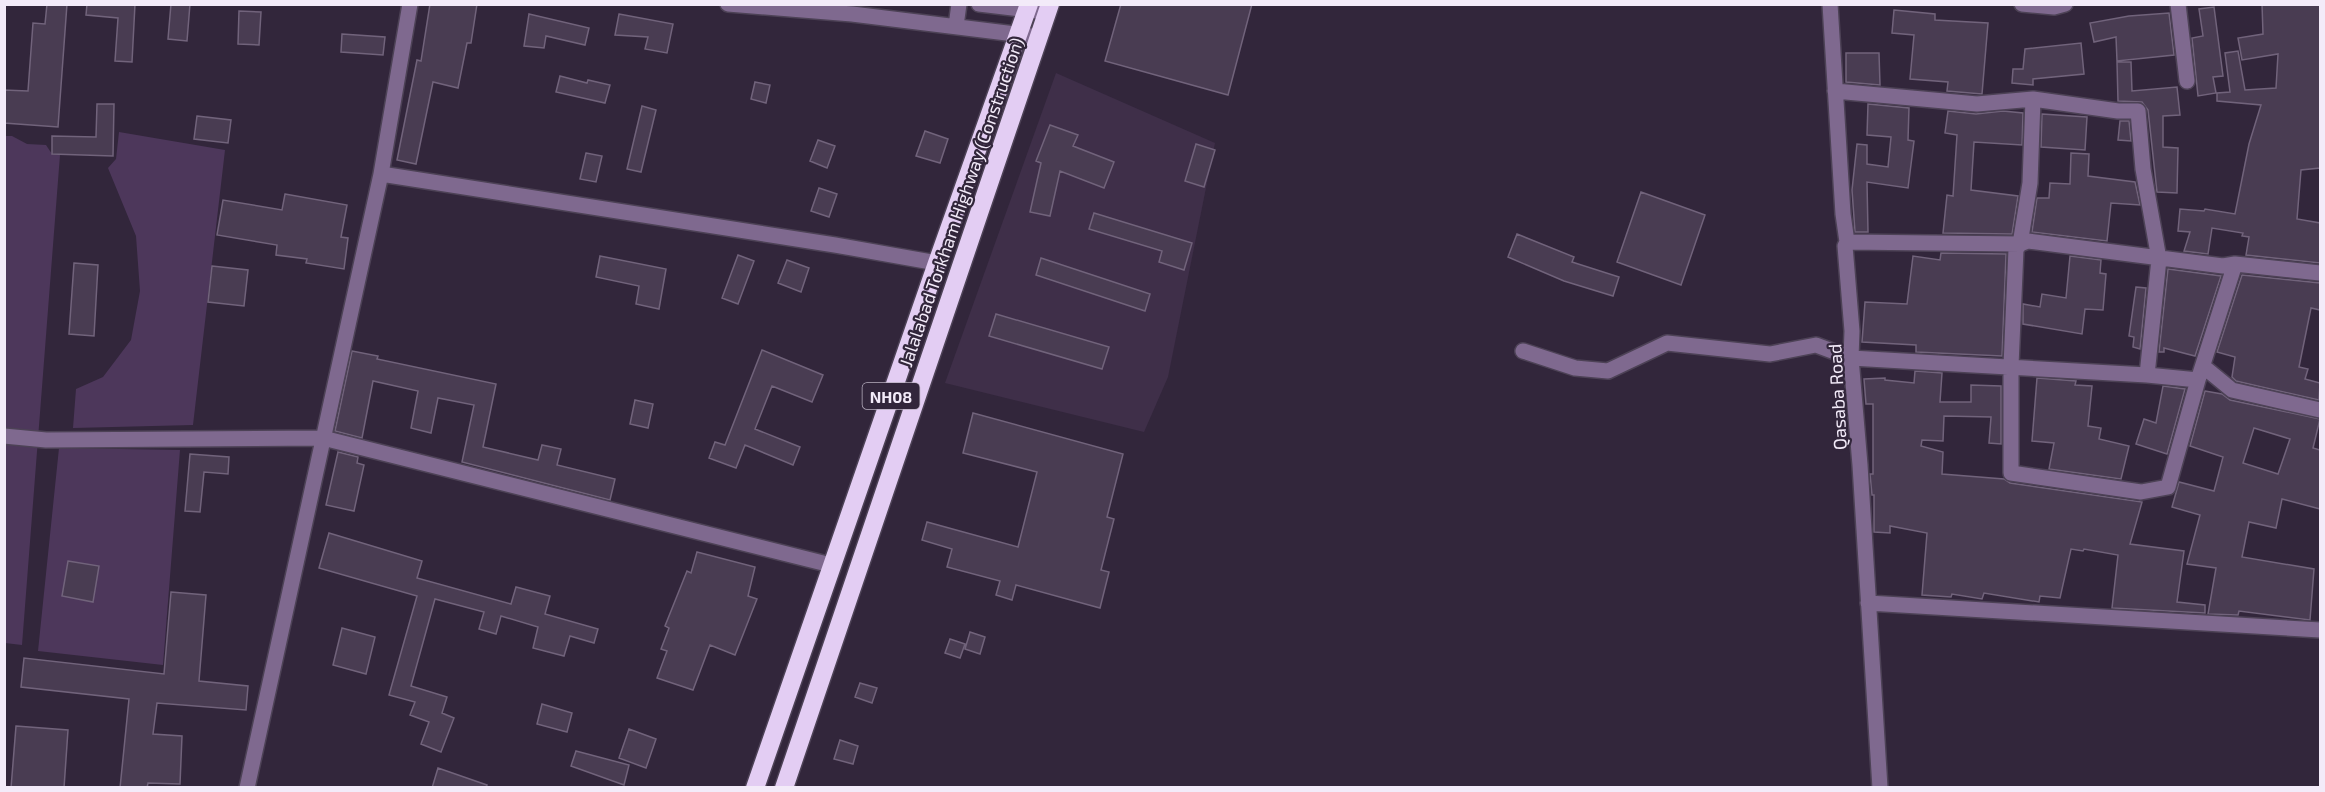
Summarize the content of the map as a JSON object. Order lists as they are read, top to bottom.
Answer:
{
  "streets": {
    "highway": ["Jalalabad Torkham Highway (Construction)", "NH08"],
    "street": ["Qasaba Road"]
  }
}
